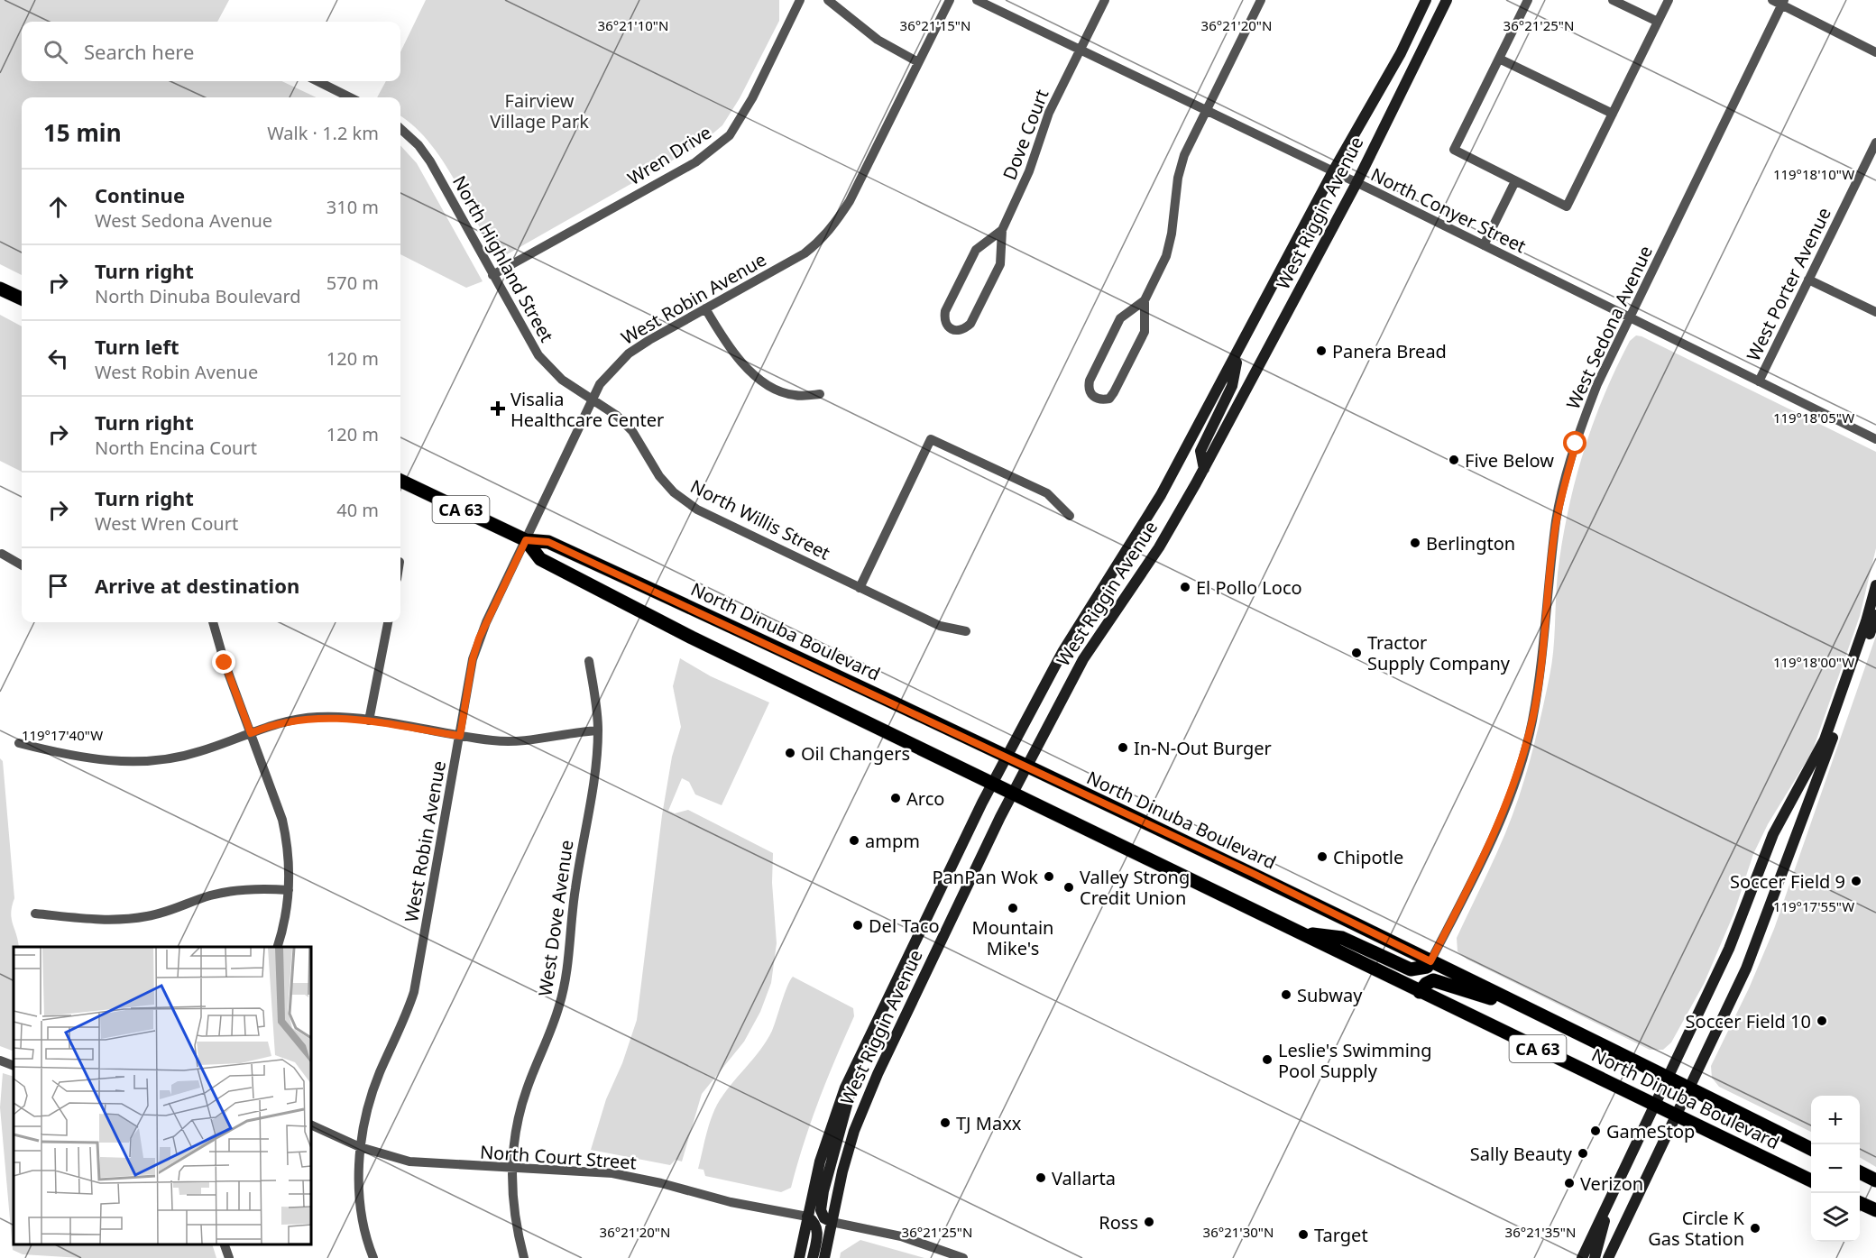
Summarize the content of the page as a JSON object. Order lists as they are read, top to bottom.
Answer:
{
  "streets": {
    "main road": ["West Riggin Avenue", "CA 63", "North Dinuba Boulevard"],
    "street": [
      "Dove Court",
      "Wren Drive",
      "North Conyer Street",
      "North Highland Street",
      "West Porter Avenue",
      "West Robin Avenue",
      "West Sedona Avenue",
      "North Willis Street",
      "West Dove Avenue",
      "North Court Street"
    ]
  },
  "crossings": [
    ["Dove Court", "North Conyer Street"],
    ["Wren Drive", "North Highland Street"],
    ["North Conyer Street", "West Riggin Avenue"],
    ["North Conyer Street", "West Porter Avenue"],
    ["North Conyer Street", "West Sedona Avenue"],
    ["West Riggin Avenue", "North Dinuba Boulevard"],
    ["West Riggin Avenue", "North Court Street"],
    ["North Highland Street", "West Robin Avenue"],
    ["North Highland Street", "North Willis Street"],
    ["West Robin Avenue", "North Willis Street"],
    ["West Robin Avenue", "North Dinuba Boulevard"],
    ["West Robin Avenue", "North Court Street"],
    ["West Sedona Avenue", "North Dinuba Boulevard"],
    ["West Dove Avenue", "North Court Street"]
  ],
  "parks": ["Fairview Village Park"],
  "places": {
    "other": [
      "Panera Bread",
      "Five Below",
      "Berlington",
      "El Pollo Loco",
      "Tractor Supply Company",
      "In-N-Out Burger",
      "Oil Changers",
      "Arco",
      "ampm",
      "Chipotle",
      "PanPan Wok",
      "Soccer Field 9",
      "Valley Strong Credit Union",
      "Mountain Mike's",
      "Del Taco",
      "Subway",
      "Soccer Field 10",
      "Leslie's Swimming Pool Supply",
      "TJ Maxx",
      "GameStop",
      "Sally Beauty",
      "Vallarta",
      "Verizon",
      "Ross",
      "Circle K Gas Station",
      "Target"
    ],
    "health": ["Visalia Healthcare Center"]
  },
  "page": {
    "search": "Search here",
    "heading": ["15 min", "Walk · 1.2 km"],
    "list": [
      ["Continue", "West Sedona Avenue", "310 m"],
      ["Turn right", "North Dinuba Boulevard", "570 m"],
      ["Turn left", "West Robin Avenue", "120 m"],
      ["Turn right", "North Encina Court", "120 m"],
      ["Turn right", "West Wren Court", "40 m"],
      "Arrive at destination"
    ],
    "map_buttons": ["+", "−"]
  },
  "coordinates": [
    "36°21'10\"N",
    "36°21'15\"N",
    "36°21'20\"N",
    "36°21'25\"N",
    "119°18'10\"W",
    "119°18'05\"W",
    "119°18'00\"W",
    "119°17'40\"W",
    "119°17'55\"W",
    "36°21'30\"N",
    "36°21'35\"N"
  ]
}
